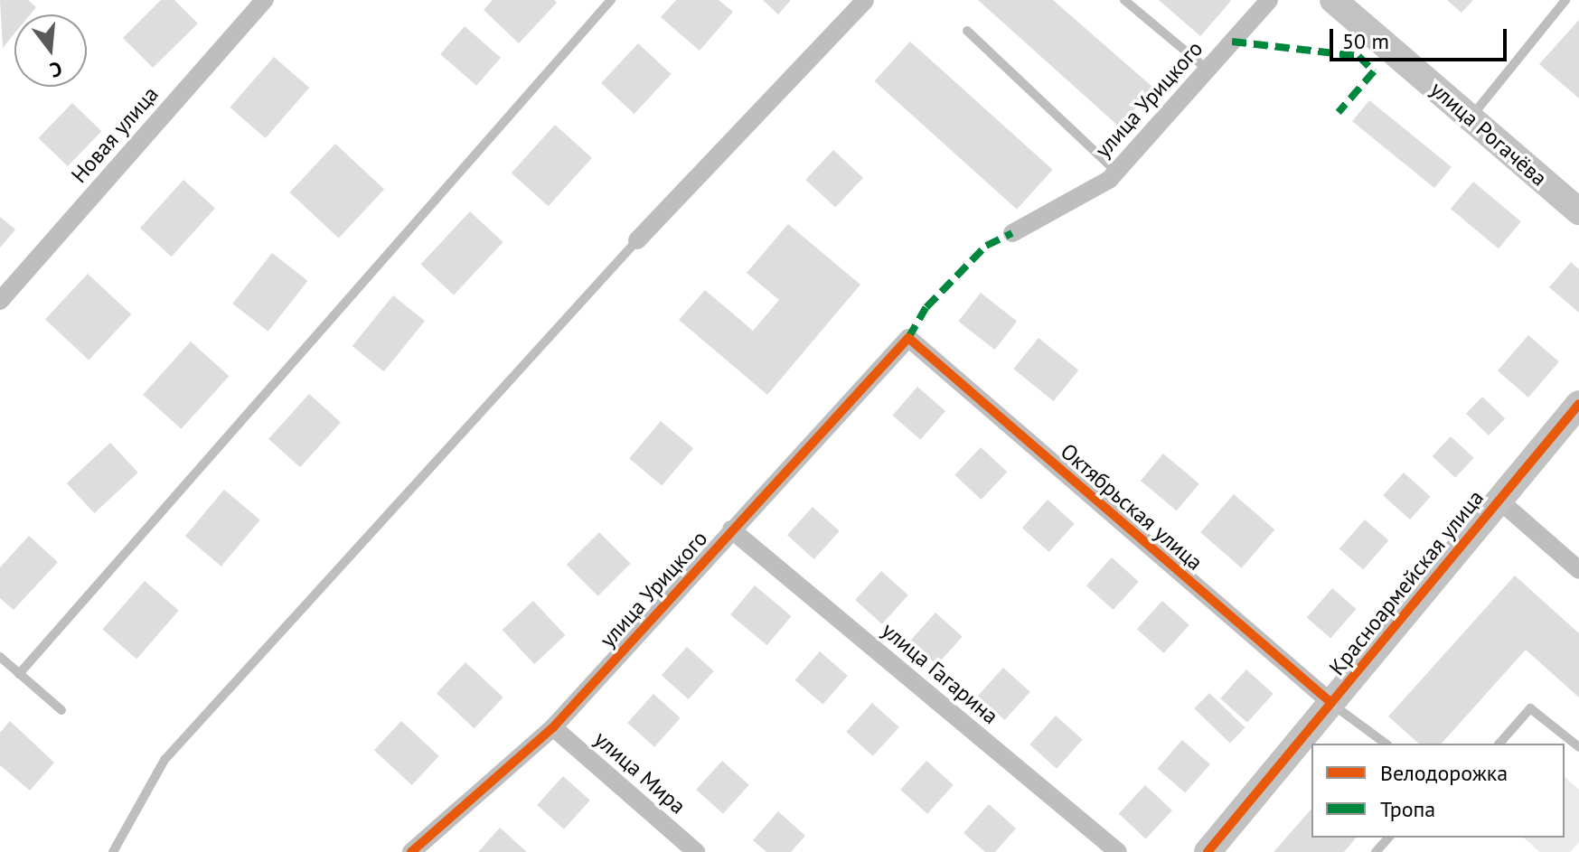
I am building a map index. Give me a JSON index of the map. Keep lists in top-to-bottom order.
{
  "streets": {
    "street": [
      "улица Урицкого",
      "улица Рогачёва",
      "Новая улица",
      "Октябрьская улица",
      "Красноармейская улица",
      "улица Гагарина",
      "улица Мира"
    ]
  },
  "crossings": [
    ["улица Урицкого", "Октябрьская улица"],
    ["улица Урицкого", "улица Гагарина"],
    ["улица Урицкого", "улица Мира"],
    ["Октябрьская улица", "Красноармейская улица"]
  ],
  "legend": ["Велодорожка", "Тропа"],
  "scale_bar": "50 m",
  "north": "bottom"
}
